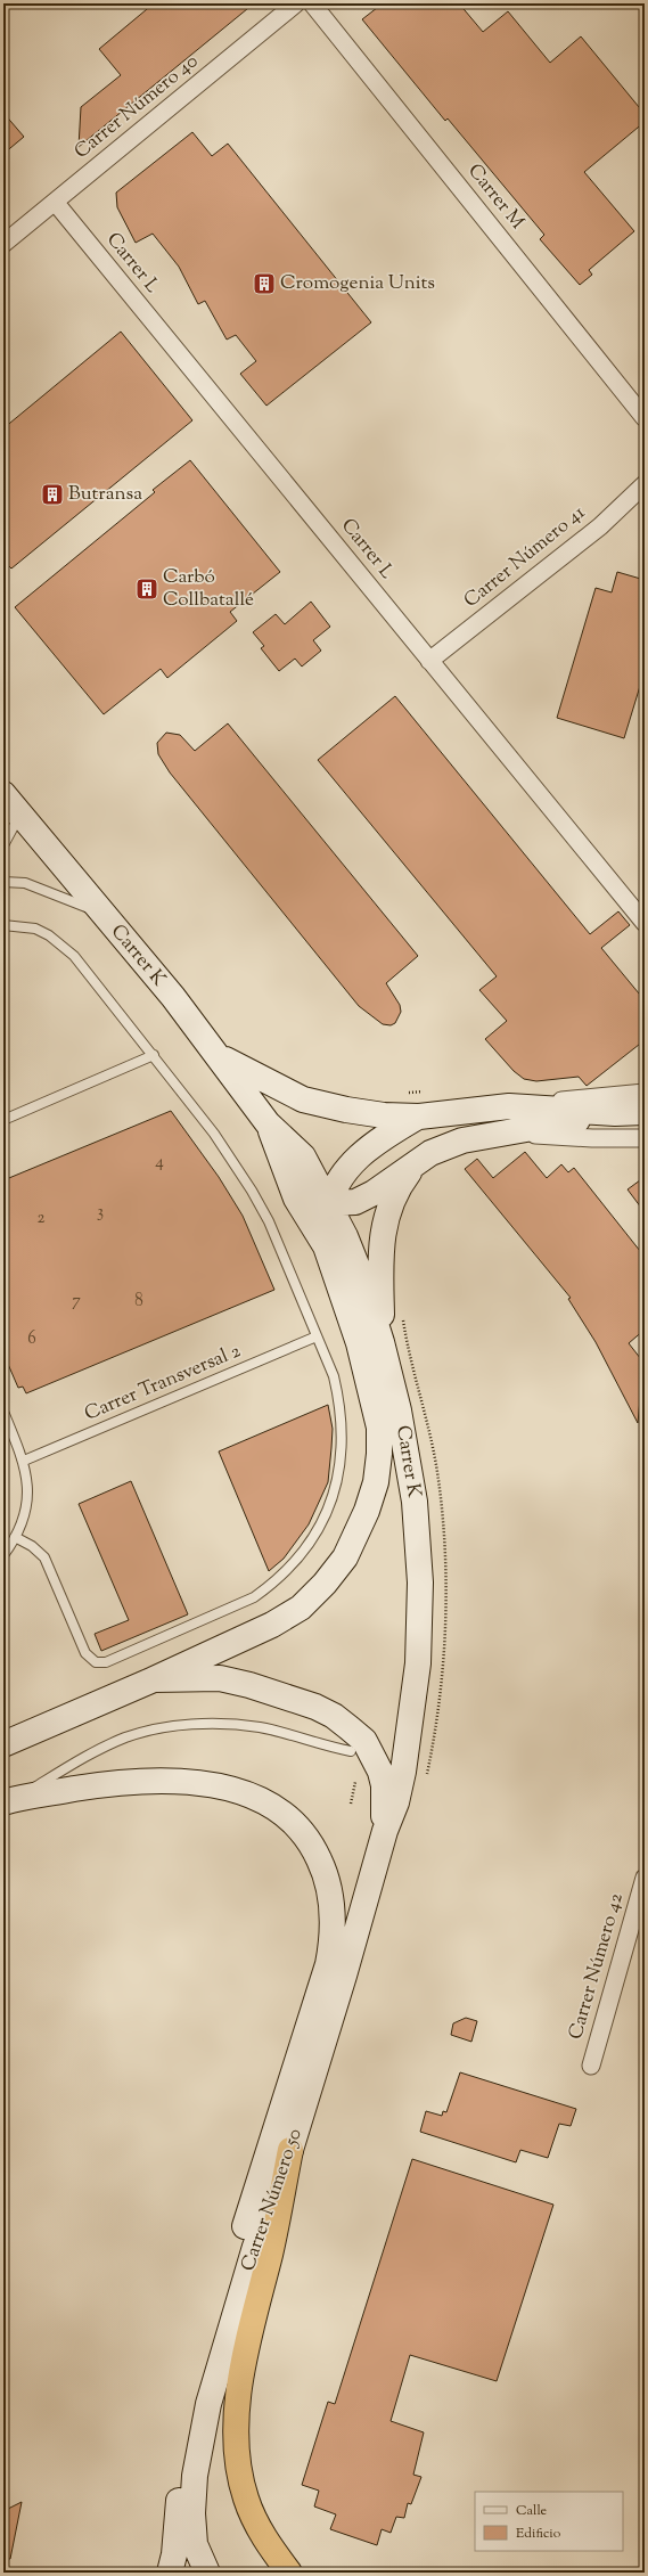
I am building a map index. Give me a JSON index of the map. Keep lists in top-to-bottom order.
{
  "streets": {
    "main road": ["Carrer K", "Carrer Número 50"],
    "street": [
      "Carrer Número 40",
      "Carrer M",
      "Carrer L",
      "Carrer Número 41",
      "Carrer Número 42"
    ],
    "lane": ["Carrer Transversal 2"]
  },
  "crossings": [
    ["Carrer Número 40", "Carrer L"],
    ["Carrer L", "Carrer Número 41"],
    ["Carrer K", "Carrer Número 50"]
  ],
  "places": {
    "building": ["Cromogenia Units", "Butransa", "Carbó Collbatallé"]
  },
  "house_numbers": [
    "4",
    "3",
    "2",
    "7",
    "8",
    "6"
  ],
  "legend": ["Calle", "Edificio"]
}
